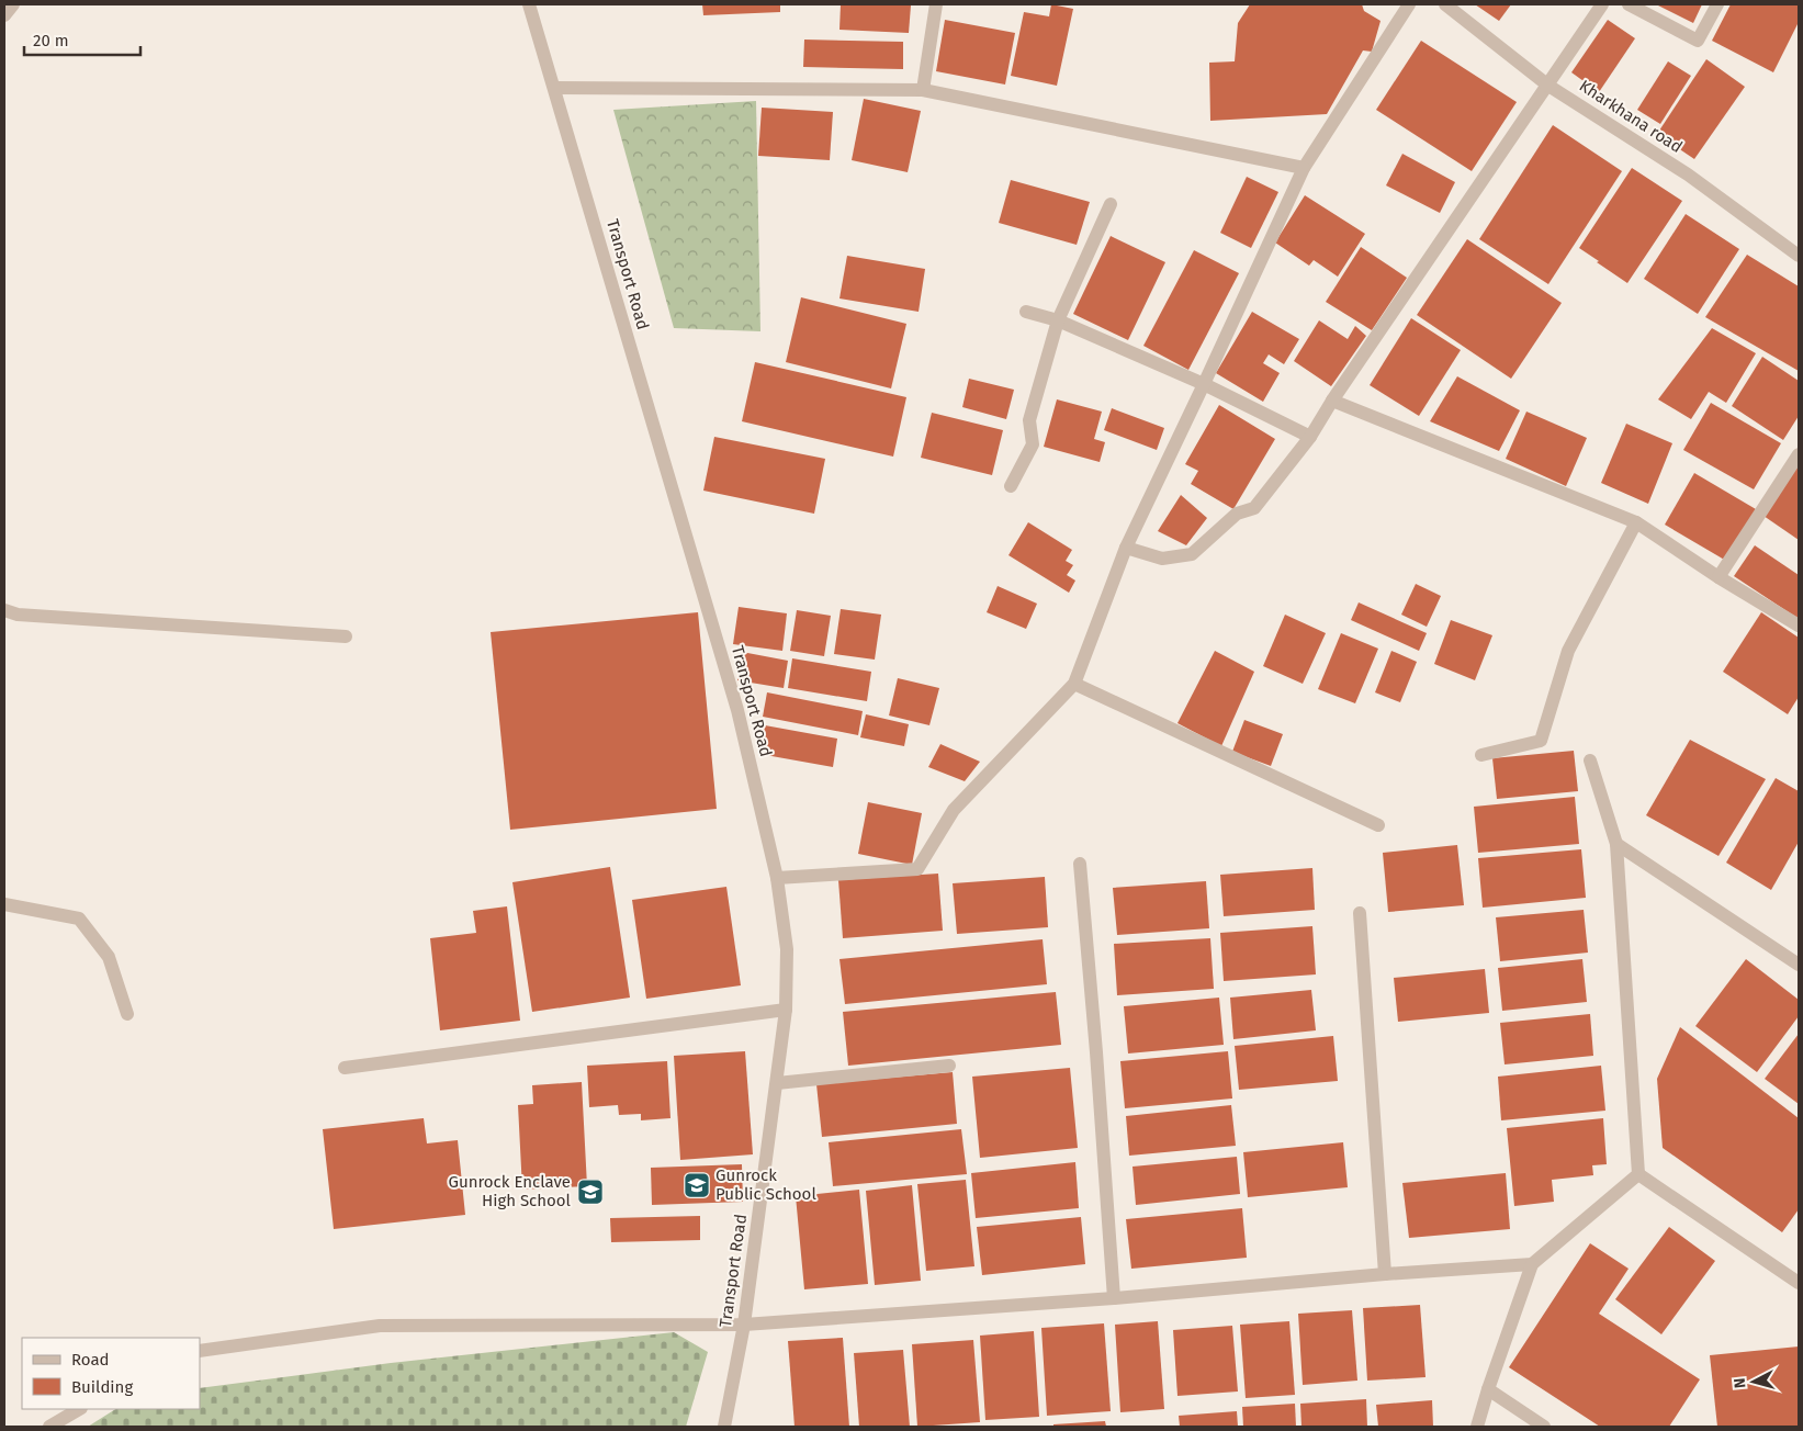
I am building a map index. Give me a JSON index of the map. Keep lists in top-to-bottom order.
{
  "streets": {
    "street": ["Kharkhana road", "Transport Road"]
  },
  "places": {
    "school or university": ["Gunrock Public School", "Gunrock Enclave High School"]
  },
  "legend": ["Road", "Building"],
  "scale_bar": "20 m",
  "north": "left"
}
